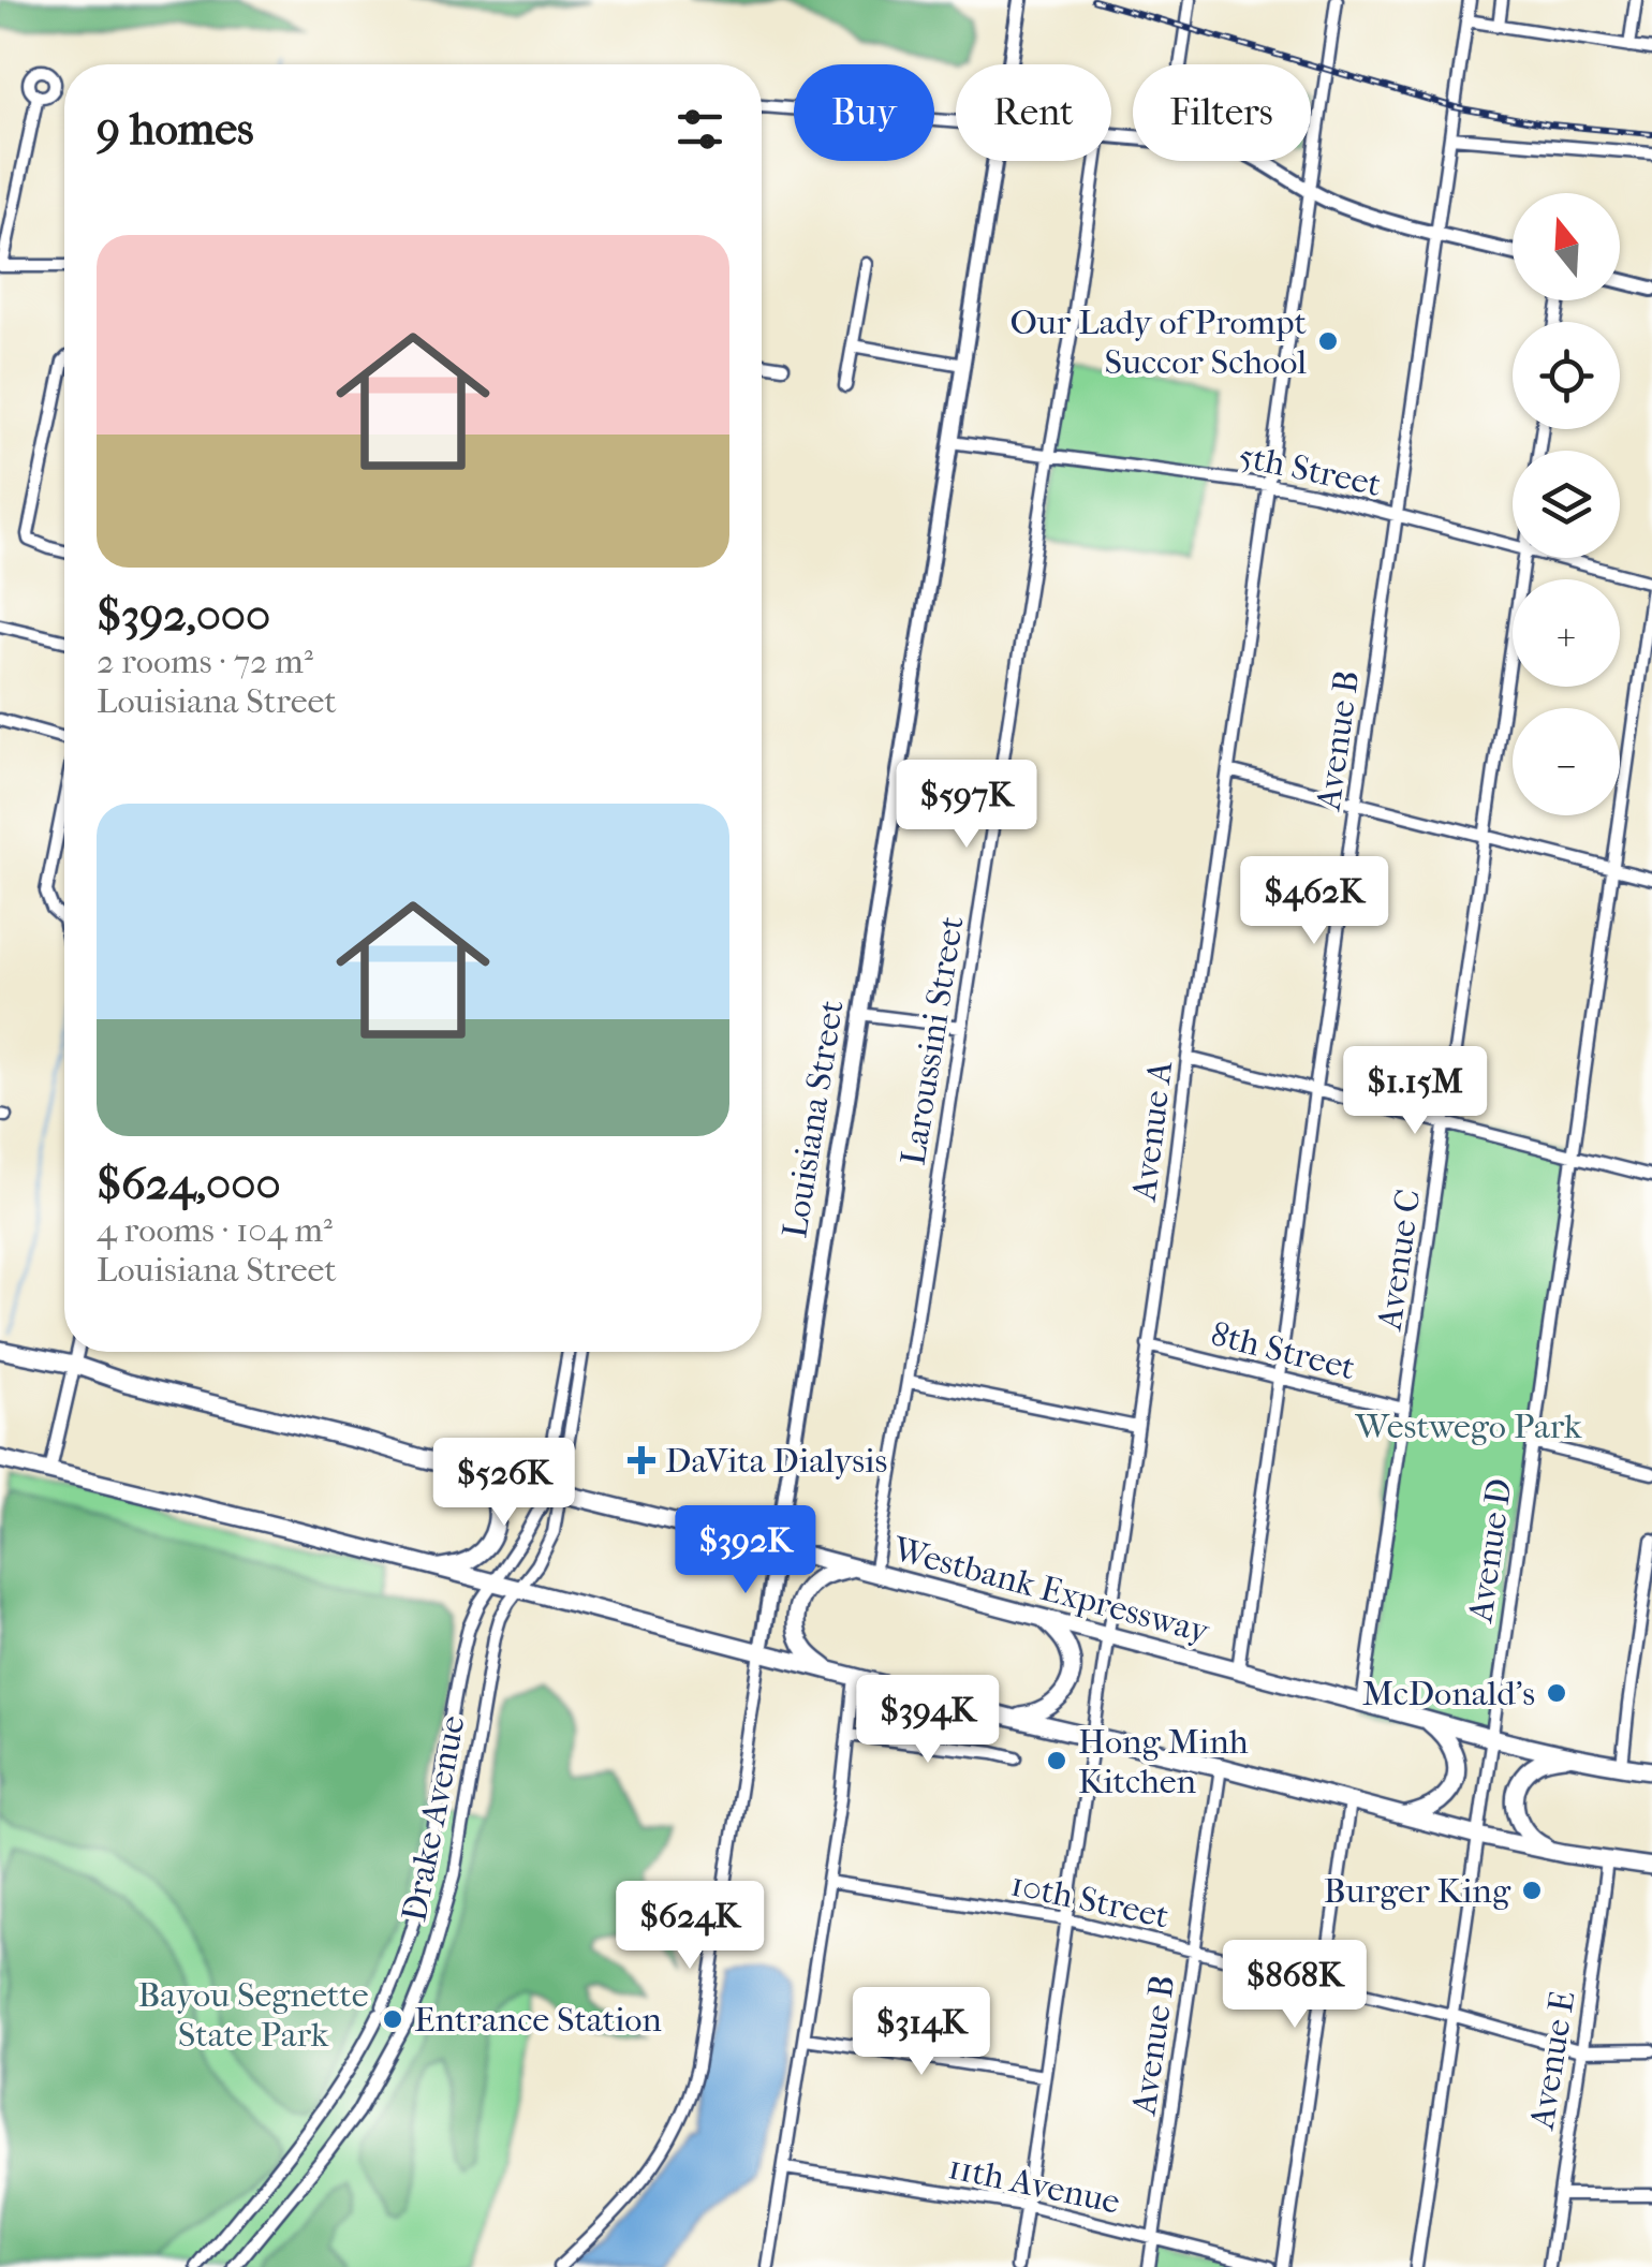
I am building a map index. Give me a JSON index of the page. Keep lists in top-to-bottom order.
{
  "streets": {
    "highway": ["Westbank Expressway"],
    "main road": ["Louisiana Street"],
    "street": [
      "5th Street",
      "Avenue B",
      "Laroussini Street",
      "Avenue A",
      "Avenue C",
      "8th Street",
      "Avenue D",
      "Drake Avenue",
      "10th Street",
      "Avenue E",
      "11th Avenue"
    ]
  },
  "crossings": [
    ["5th Street", "Avenue B"],
    ["5th Street", "Laroussini Street"],
    ["5th Street", "Louisiana Street"],
    ["5th Street", "Avenue A"],
    ["5th Street", "Avenue D"],
    ["Avenue B", "8th Street"],
    ["Avenue B", "Westbank Expressway"],
    ["Avenue B", "10th Street"],
    ["Avenue B", "11th Avenue"],
    ["Laroussini Street", "Westbank Expressway"],
    ["Louisiana Street", "Westbank Expressway"],
    ["Avenue A", "8th Street"],
    ["Avenue A", "Westbank Expressway"],
    ["Avenue A", "10th Street"],
    ["Avenue A", "11th Avenue"],
    ["Avenue C", "8th Street"],
    ["Avenue C", "Westbank Expressway"],
    ["Avenue D", "Westbank Expressway"],
    ["Avenue D", "10th Street"],
    ["Westbank Expressway", "Drake Avenue"],
    ["10th Street", "Avenue E"]
  ],
  "parks": ["Westwego Park", "Bayou Segnette State Park"],
  "places": {
    "other": [
      "Our Lady of Prompt Succor School",
      "McDonald's",
      "Hong Minh Kitchen",
      "Burger King",
      "Entrance Station"
    ],
    "health": ["DaVita Dialysis"]
  },
  "north": "top",
  "page": {
    "chip": ["Buy", "Rent", "Filters"],
    "heading": "9 homes",
    "map_buttons": ["+", "−"],
    "list": [
      {
        "name": "$392,000",
        "note": "2 rooms · 72 m² · Louisiana Street"
      },
      {
        "name": "$624,000",
        "note": "4 rooms · 104 m² · Louisiana Street"
      }
    ],
    "price": [
      "$597K",
      "$462K",
      "$1.15M",
      "$526K",
      "$392K",
      "$394K",
      "$624K",
      "$868K",
      "$314K"
    ]
  }
}
